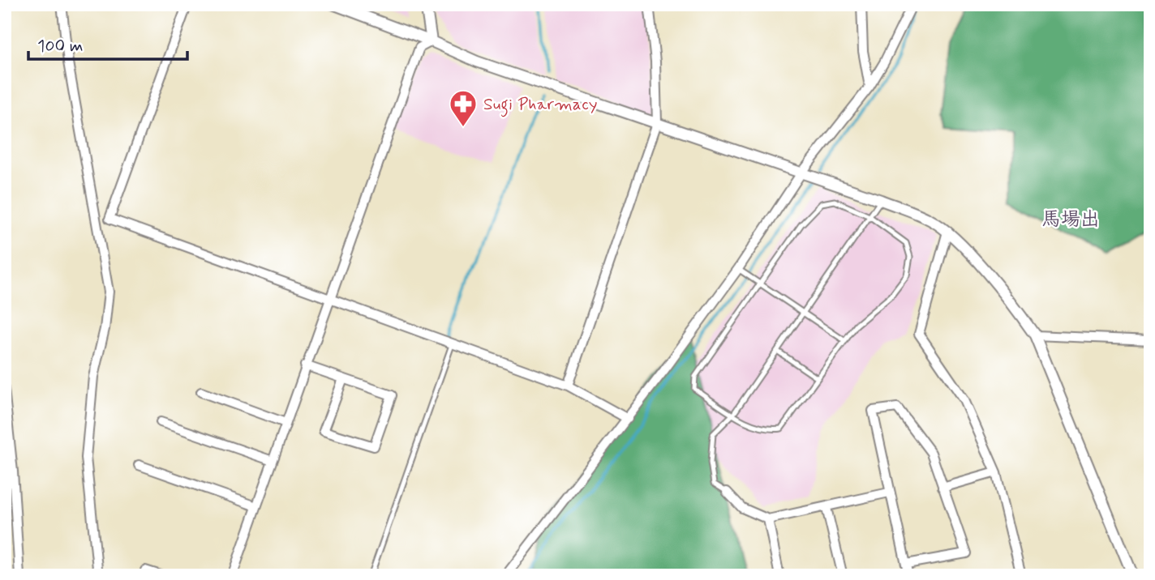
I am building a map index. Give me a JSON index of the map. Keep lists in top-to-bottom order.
{
  "districts": ["馬場出"],
  "places": {
    "pharmacy": ["Sugi Pharmacy"]
  },
  "scale_bar": "100 m"
}
